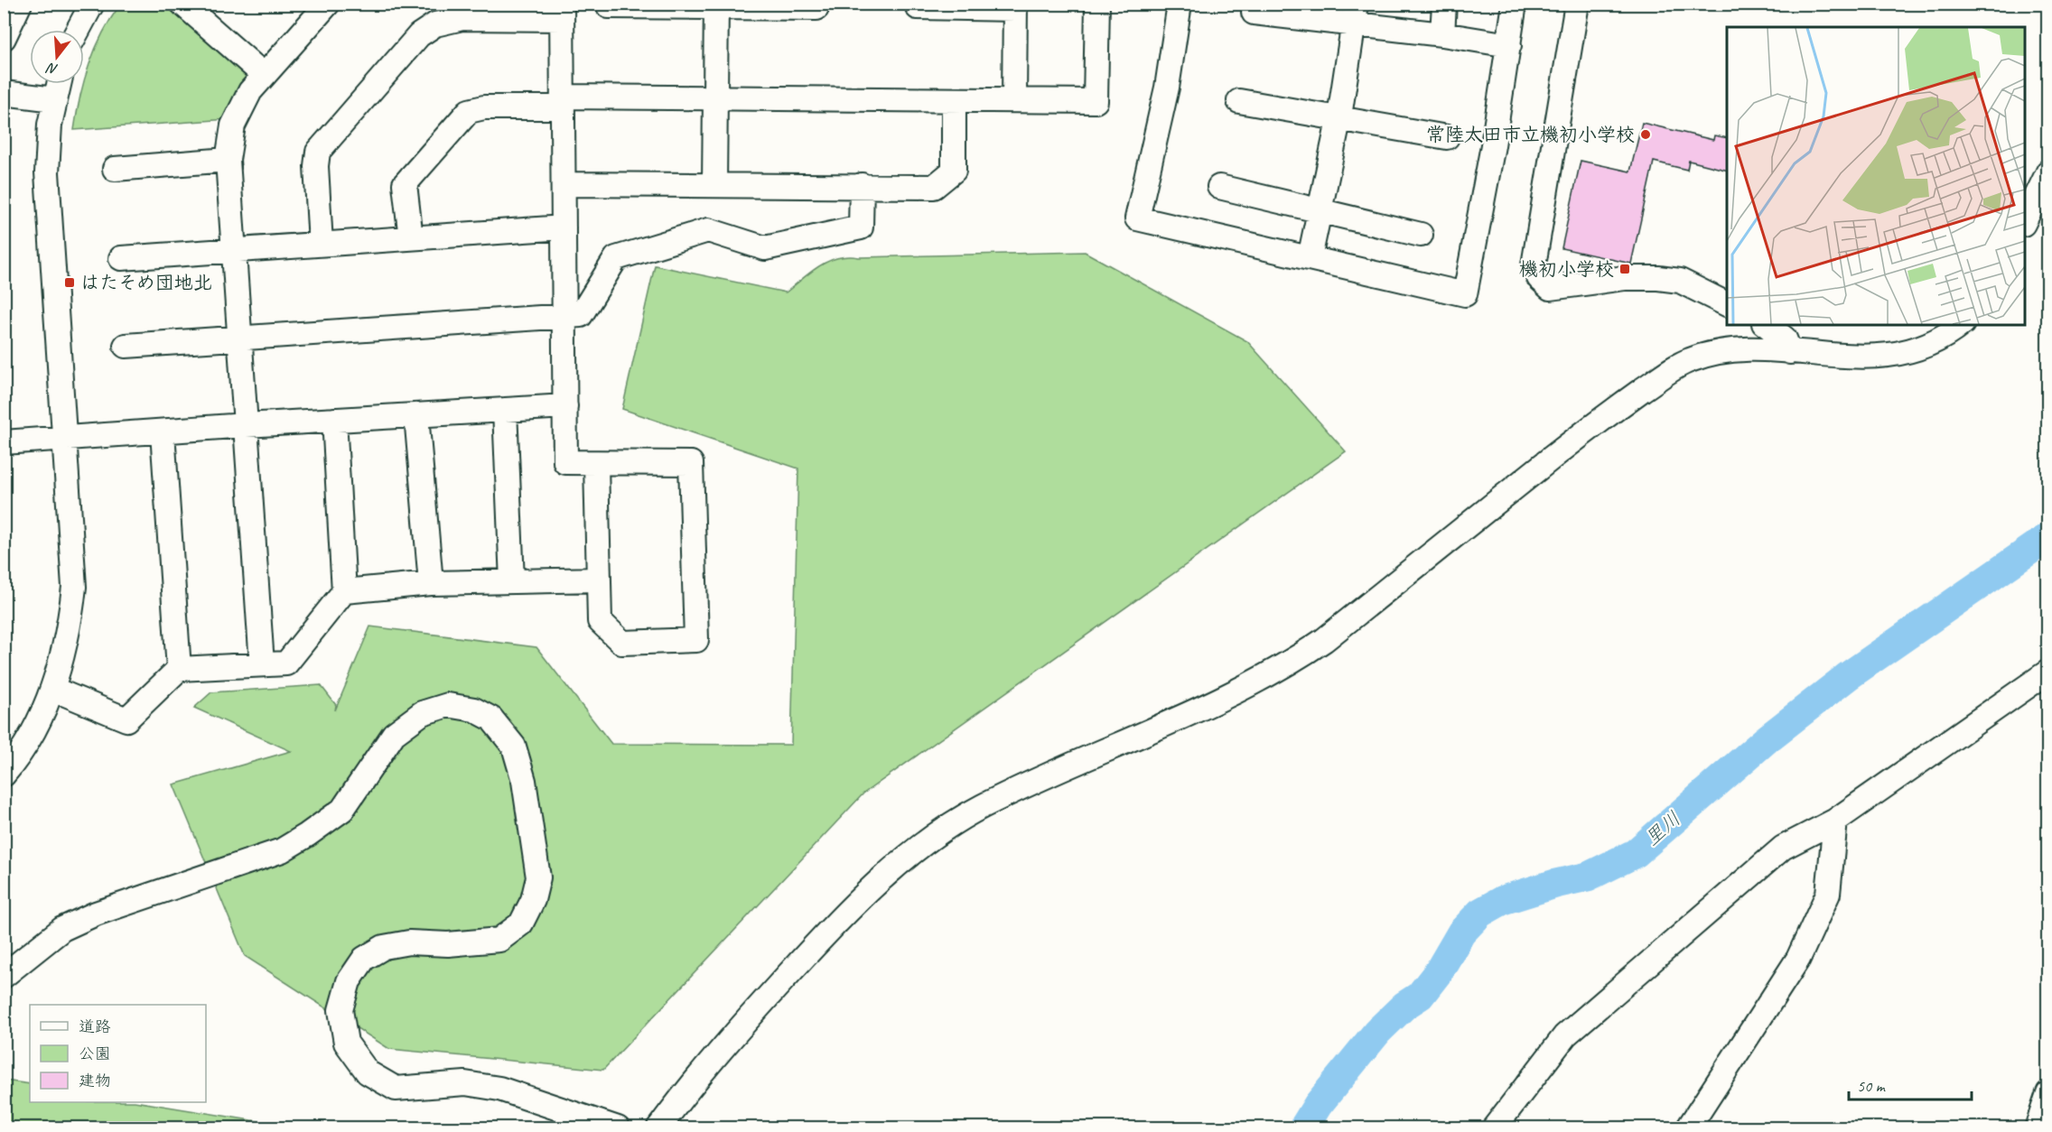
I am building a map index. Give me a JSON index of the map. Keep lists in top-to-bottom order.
{
  "water": ["里川"],
  "places": {
    "other": ["常陸太田市立機初小学校"],
    "transit": ["機初小学校", "はたそめ団地北"]
  },
  "legend": ["道路", "公園", "建物"],
  "scale_bar": "50 m",
  "north": "bottom"
}
